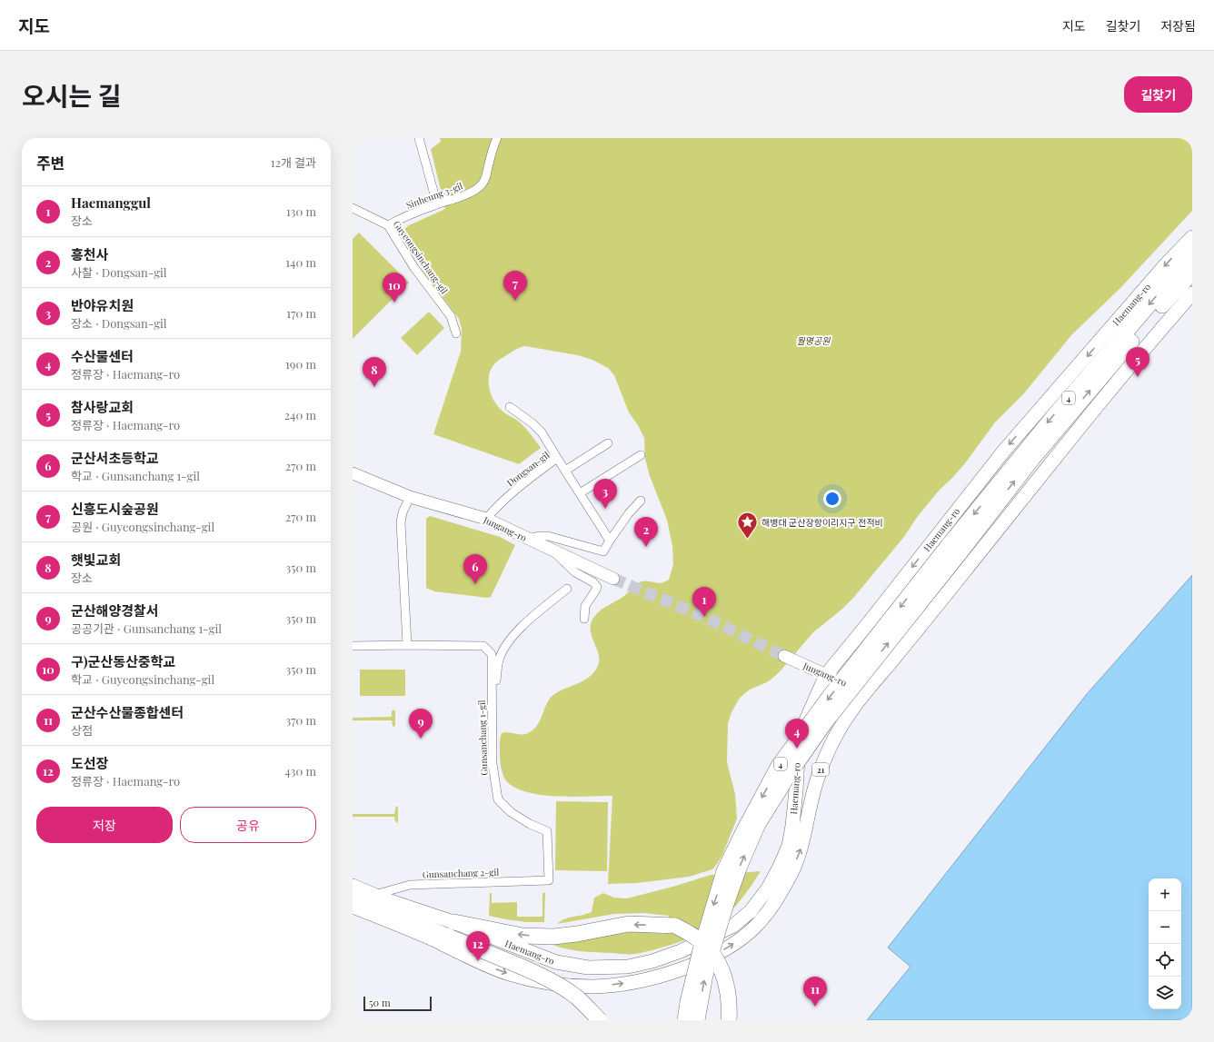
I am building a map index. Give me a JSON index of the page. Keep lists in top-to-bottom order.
{
  "streets": {
    "highway": ["4"],
    "main road": ["Haemang-ro", "21"],
    "street": [
      "Sinheung 3-gil",
      "Guyeongsinchang-gil",
      "Dongsan-gil",
      "Jungang-ro",
      "Gunsanchang 1-gil",
      "Gunsanchang 2-gil"
    ]
  },
  "crossings": [
    ["Sinheung 3-gil", "Guyeongsinchang-gil"],
    ["Haemang-ro", "Jungang-ro"],
    ["Haemang-ro", "Gunsanchang 2-gil"],
    ["Dongsan-gil", "Jungang-ro"],
    ["Gunsanchang 1-gil", "Gunsanchang 2-gil"]
  ],
  "parks": ["월명공원"],
  "places": {
    "place": ["해병대 군산장항이리지구 전적비"]
  },
  "scale_bar": "50 m",
  "page": {
    "header": "지도",
    "nav": ["지도", "길찾기", "저장됨"],
    "title": "오시는 길",
    "buttons": [
      "길찾기",
      ["저장", "공유"]
    ],
    "heading": ["주변", "12개 결과"],
    "list": [
      {
        "mark": "1",
        "name": "Haemanggul",
        "note": "장소",
        "value": "130 m"
      },
      {
        "mark": "2",
        "name": "흥천사",
        "note": "사찰 · Dongsan-gil",
        "value": "140 m"
      },
      {
        "mark": "3",
        "name": "반야유치원",
        "note": "장소 · Dongsan-gil",
        "value": "170 m"
      },
      {
        "mark": "4",
        "name": "수산물센터",
        "note": "정류장 · Haemang-ro",
        "value": "190 m"
      },
      {
        "mark": "5",
        "name": "참사랑교회",
        "note": "정류장 · Haemang-ro",
        "value": "240 m"
      },
      {
        "mark": "6",
        "name": "군산서초등학교",
        "note": "학교 · Gunsanchang 1-gil",
        "value": "270 m"
      },
      {
        "mark": "7",
        "name": "신흥도시숲공원",
        "note": "공원 · Guyeongsinchang-gil",
        "value": "270 m"
      },
      {
        "mark": "8",
        "name": "햇빛교회",
        "note": "장소",
        "value": "350 m"
      },
      {
        "mark": "9",
        "name": "군산해양경찰서",
        "note": "공공기관 · Gunsanchang 1-gil",
        "value": "350 m"
      },
      {
        "mark": "10",
        "name": "구)군산동산중학교",
        "note": "학교 · Guyeongsinchang-gil",
        "value": "350 m"
      },
      {
        "mark": "11",
        "name": "군산수산물종합센터",
        "note": "상점",
        "value": "370 m"
      },
      {
        "mark": "12",
        "name": "도선장",
        "note": "정류장 · Haemang-ro",
        "value": "430 m"
      }
    ],
    "pins": [
      "7",
      "10",
      "5",
      "8",
      "3",
      "2",
      "6",
      "1",
      "9",
      "4",
      "12",
      "11"
    ],
    "map_buttons": ["+", "−"],
    "scale": "50 m"
  }
}
